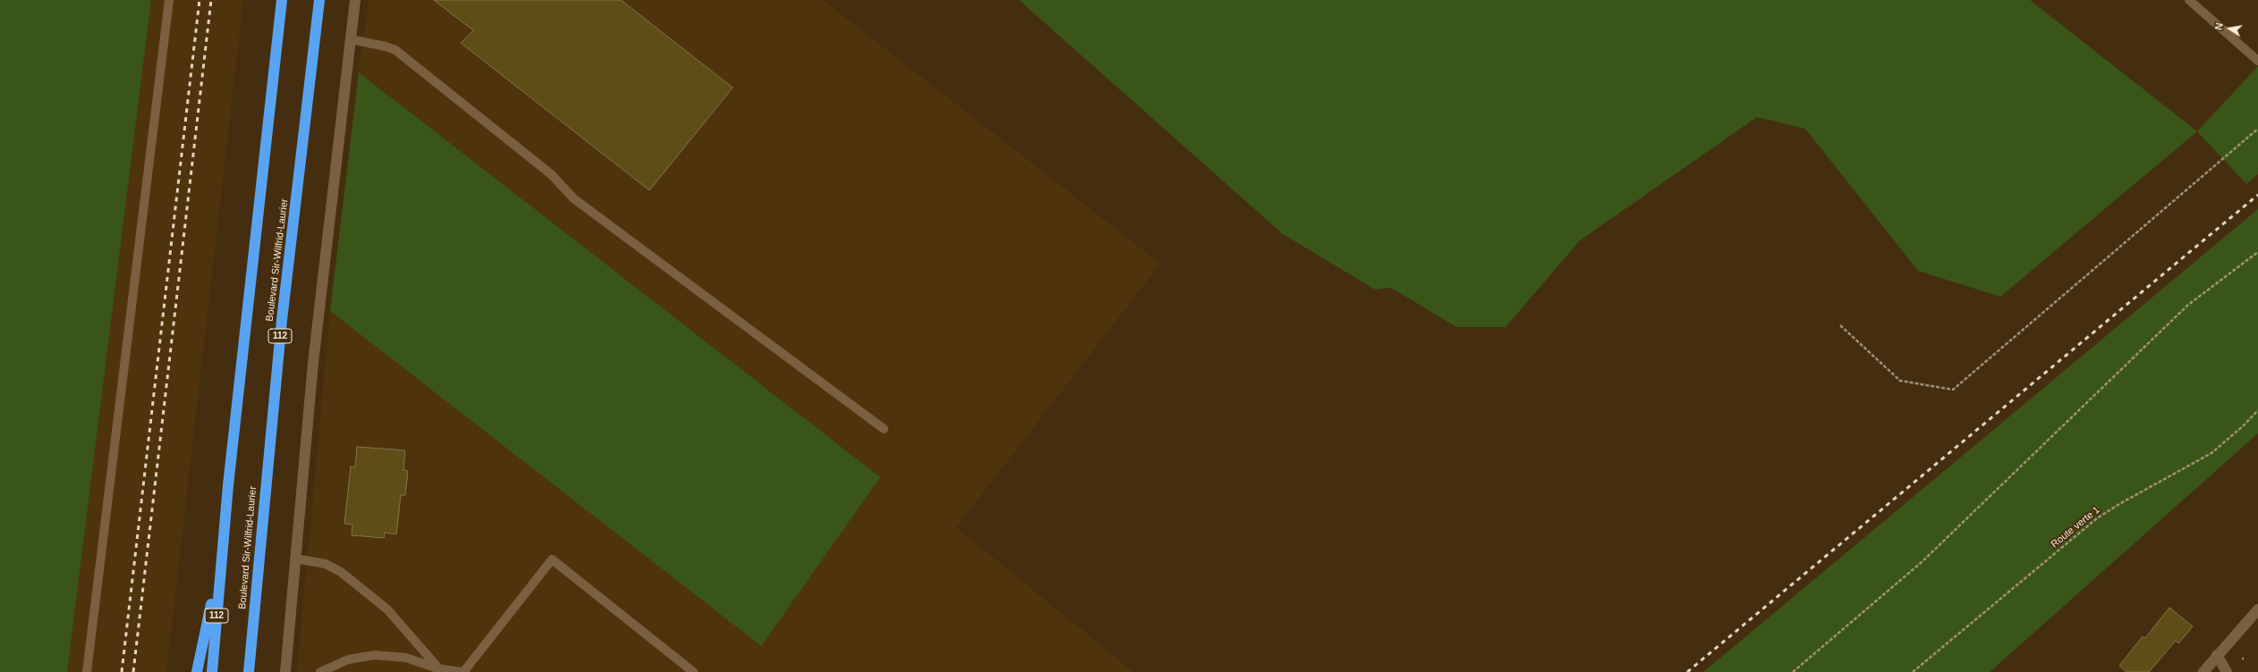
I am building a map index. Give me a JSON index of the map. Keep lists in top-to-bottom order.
{
  "streets": {
    "highway": ["Boulevard Sir-Wilfrid-Laurier", "112"],
    "path": ["Route verte 1"]
  },
  "north": "left"
}
